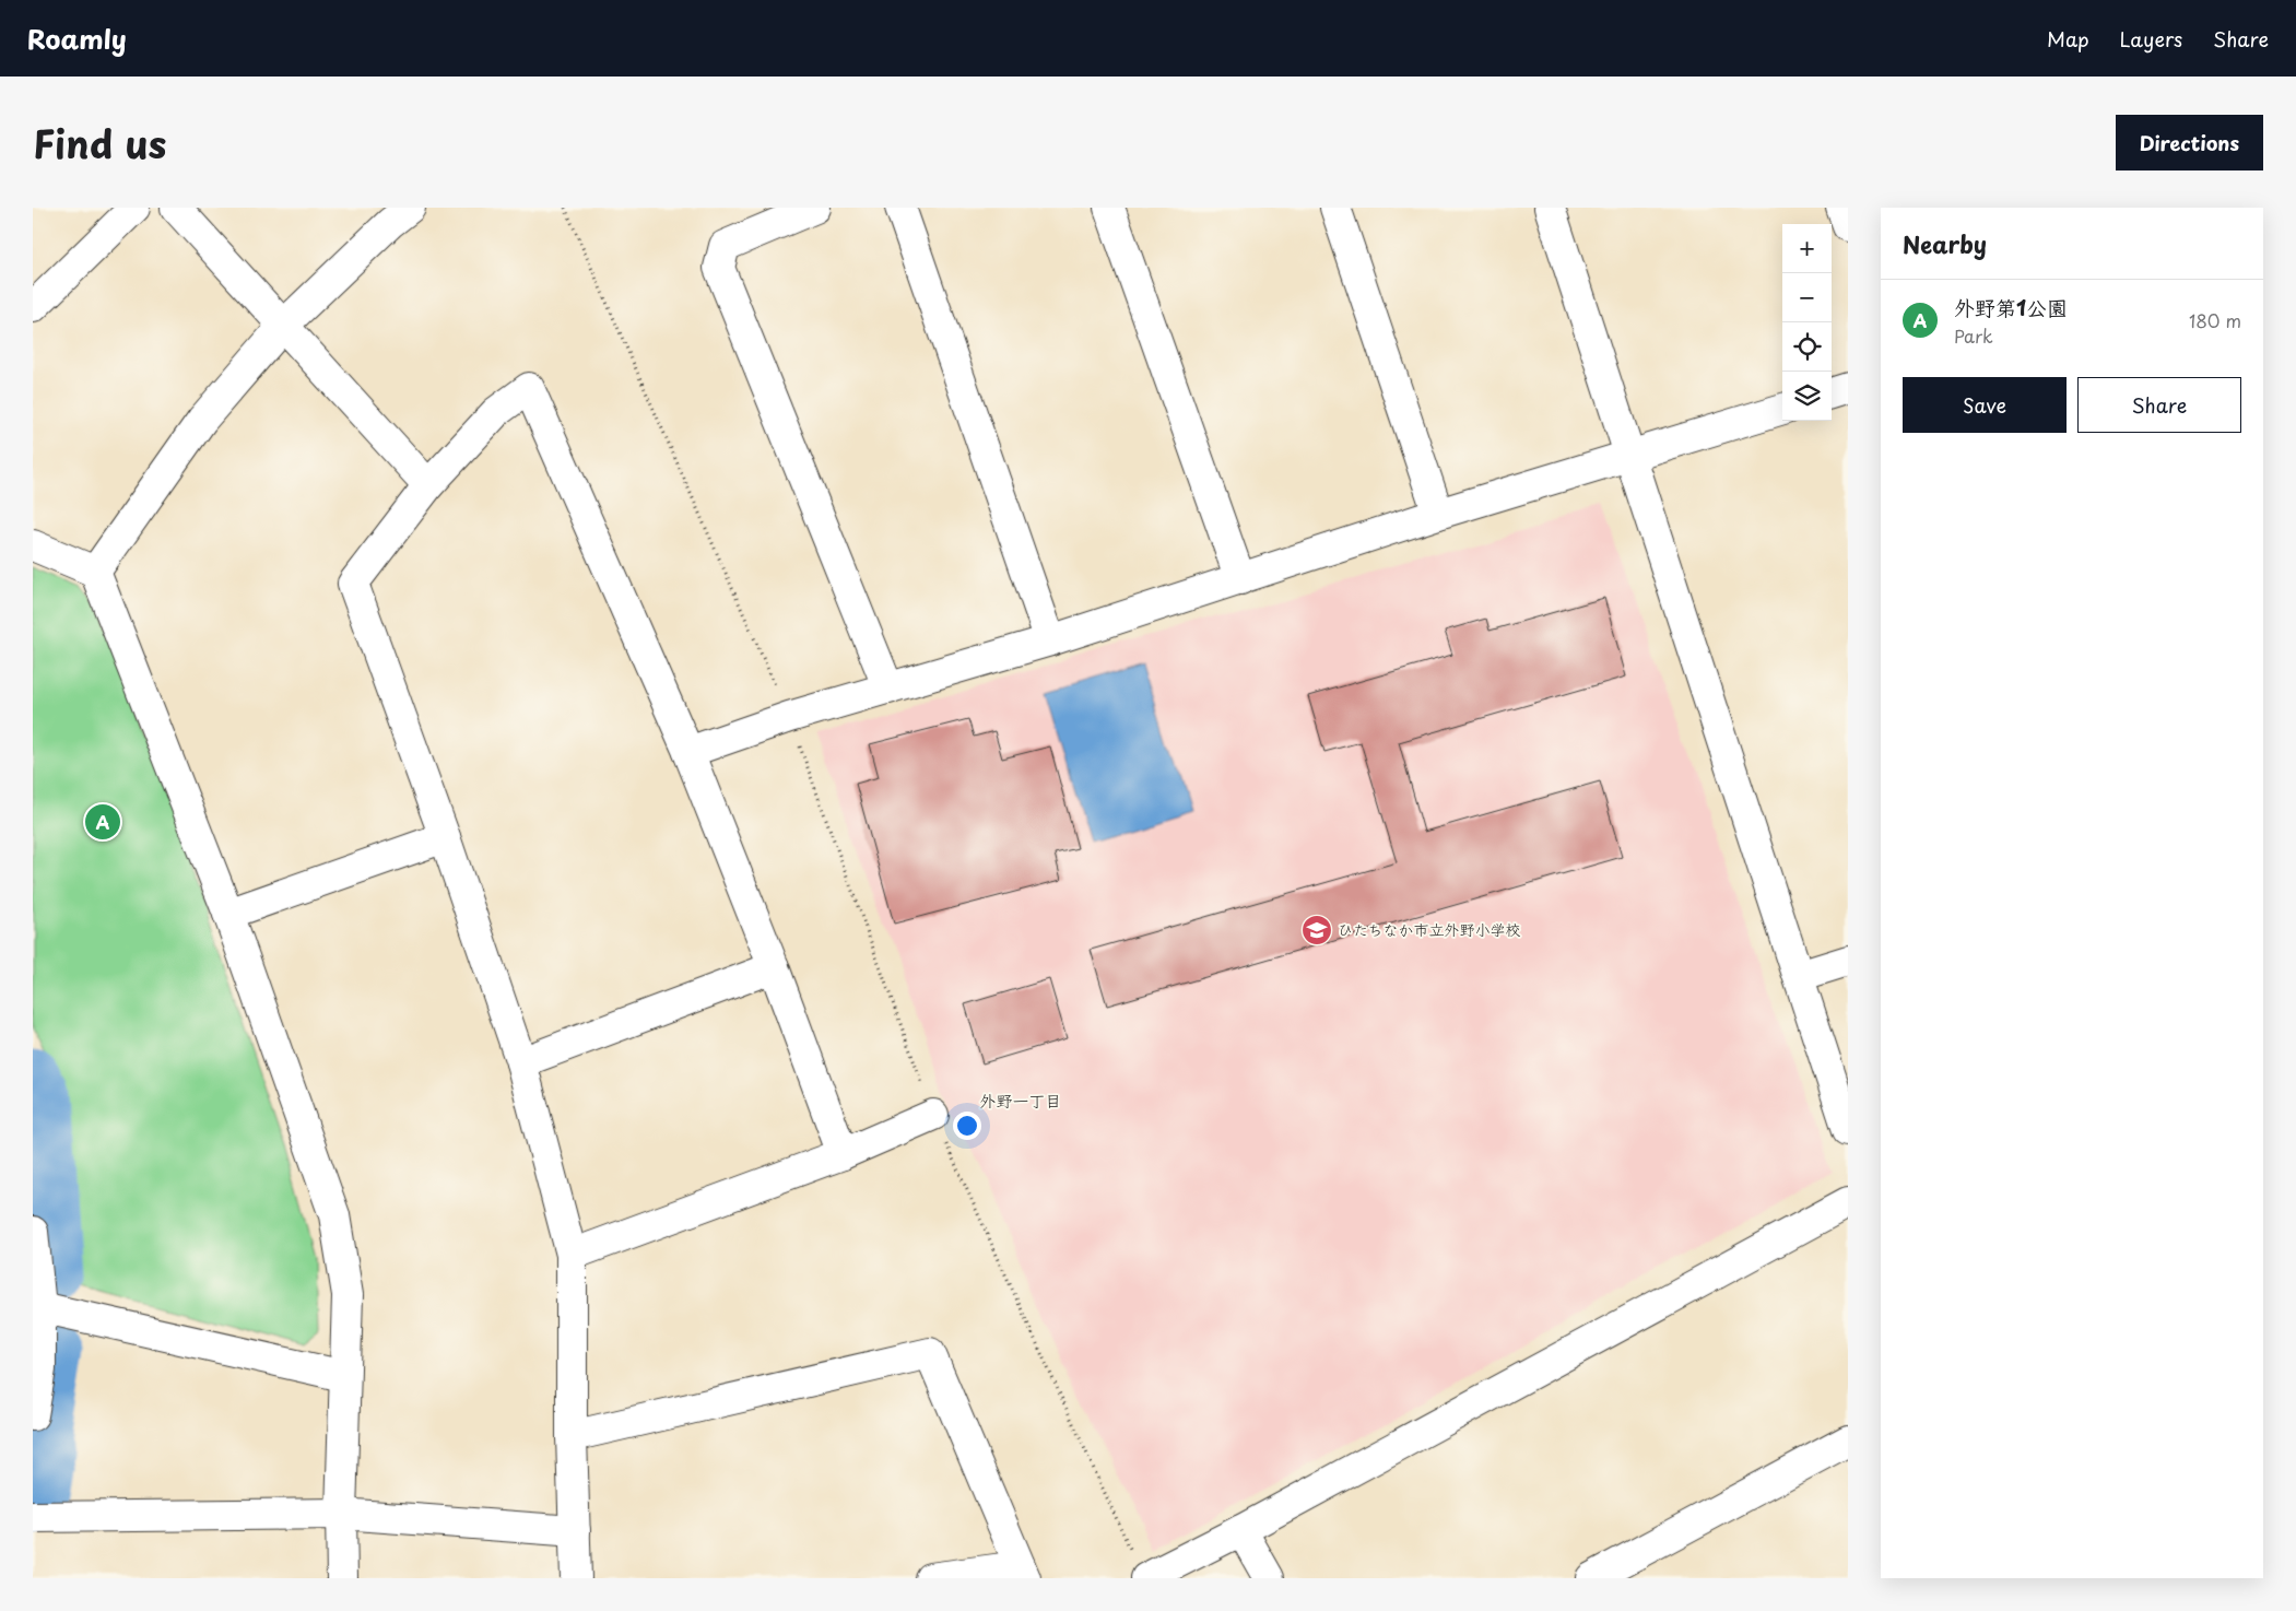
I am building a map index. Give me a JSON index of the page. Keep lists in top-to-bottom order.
{
  "districts": ["外野一丁目"],
  "places": {
    "school or university": ["ひたちなか市立外野小学校"]
  },
  "page": {
    "header": "Roamly",
    "nav": ["Map", "Layers", "Share"],
    "title": "Find us",
    "buttons": [
      "Directions",
      ["Save", "Share"]
    ],
    "heading": "Nearby",
    "map_buttons": ["+", "−"],
    "list": [
      {
        "mark": "A",
        "name": "外野第1公園",
        "note": "Park",
        "value": "180 m"
      }
    ],
    "pins": "A"
  }
}
